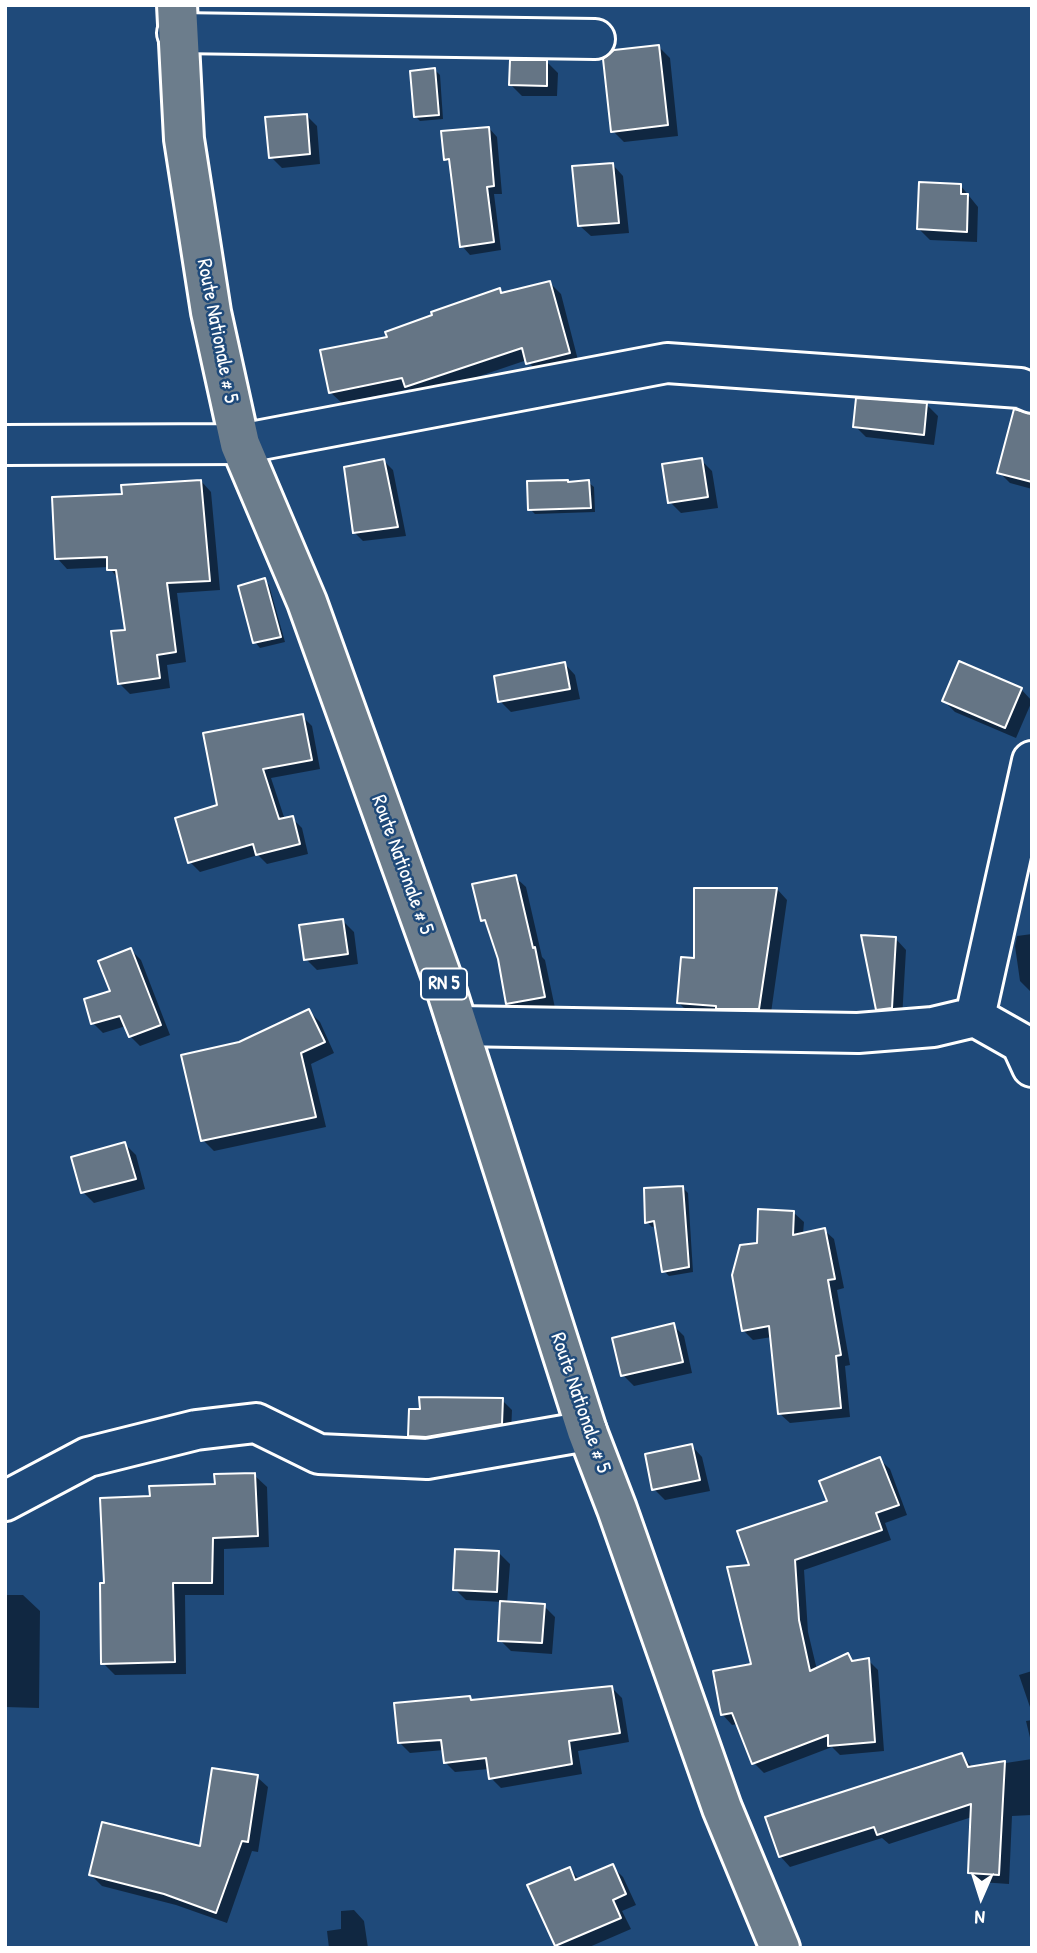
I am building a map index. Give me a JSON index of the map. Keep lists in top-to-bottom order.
{
  "streets": {
    "main road": ["Route Nationale # 5", "RN 5"]
  },
  "north": "bottom"
}
